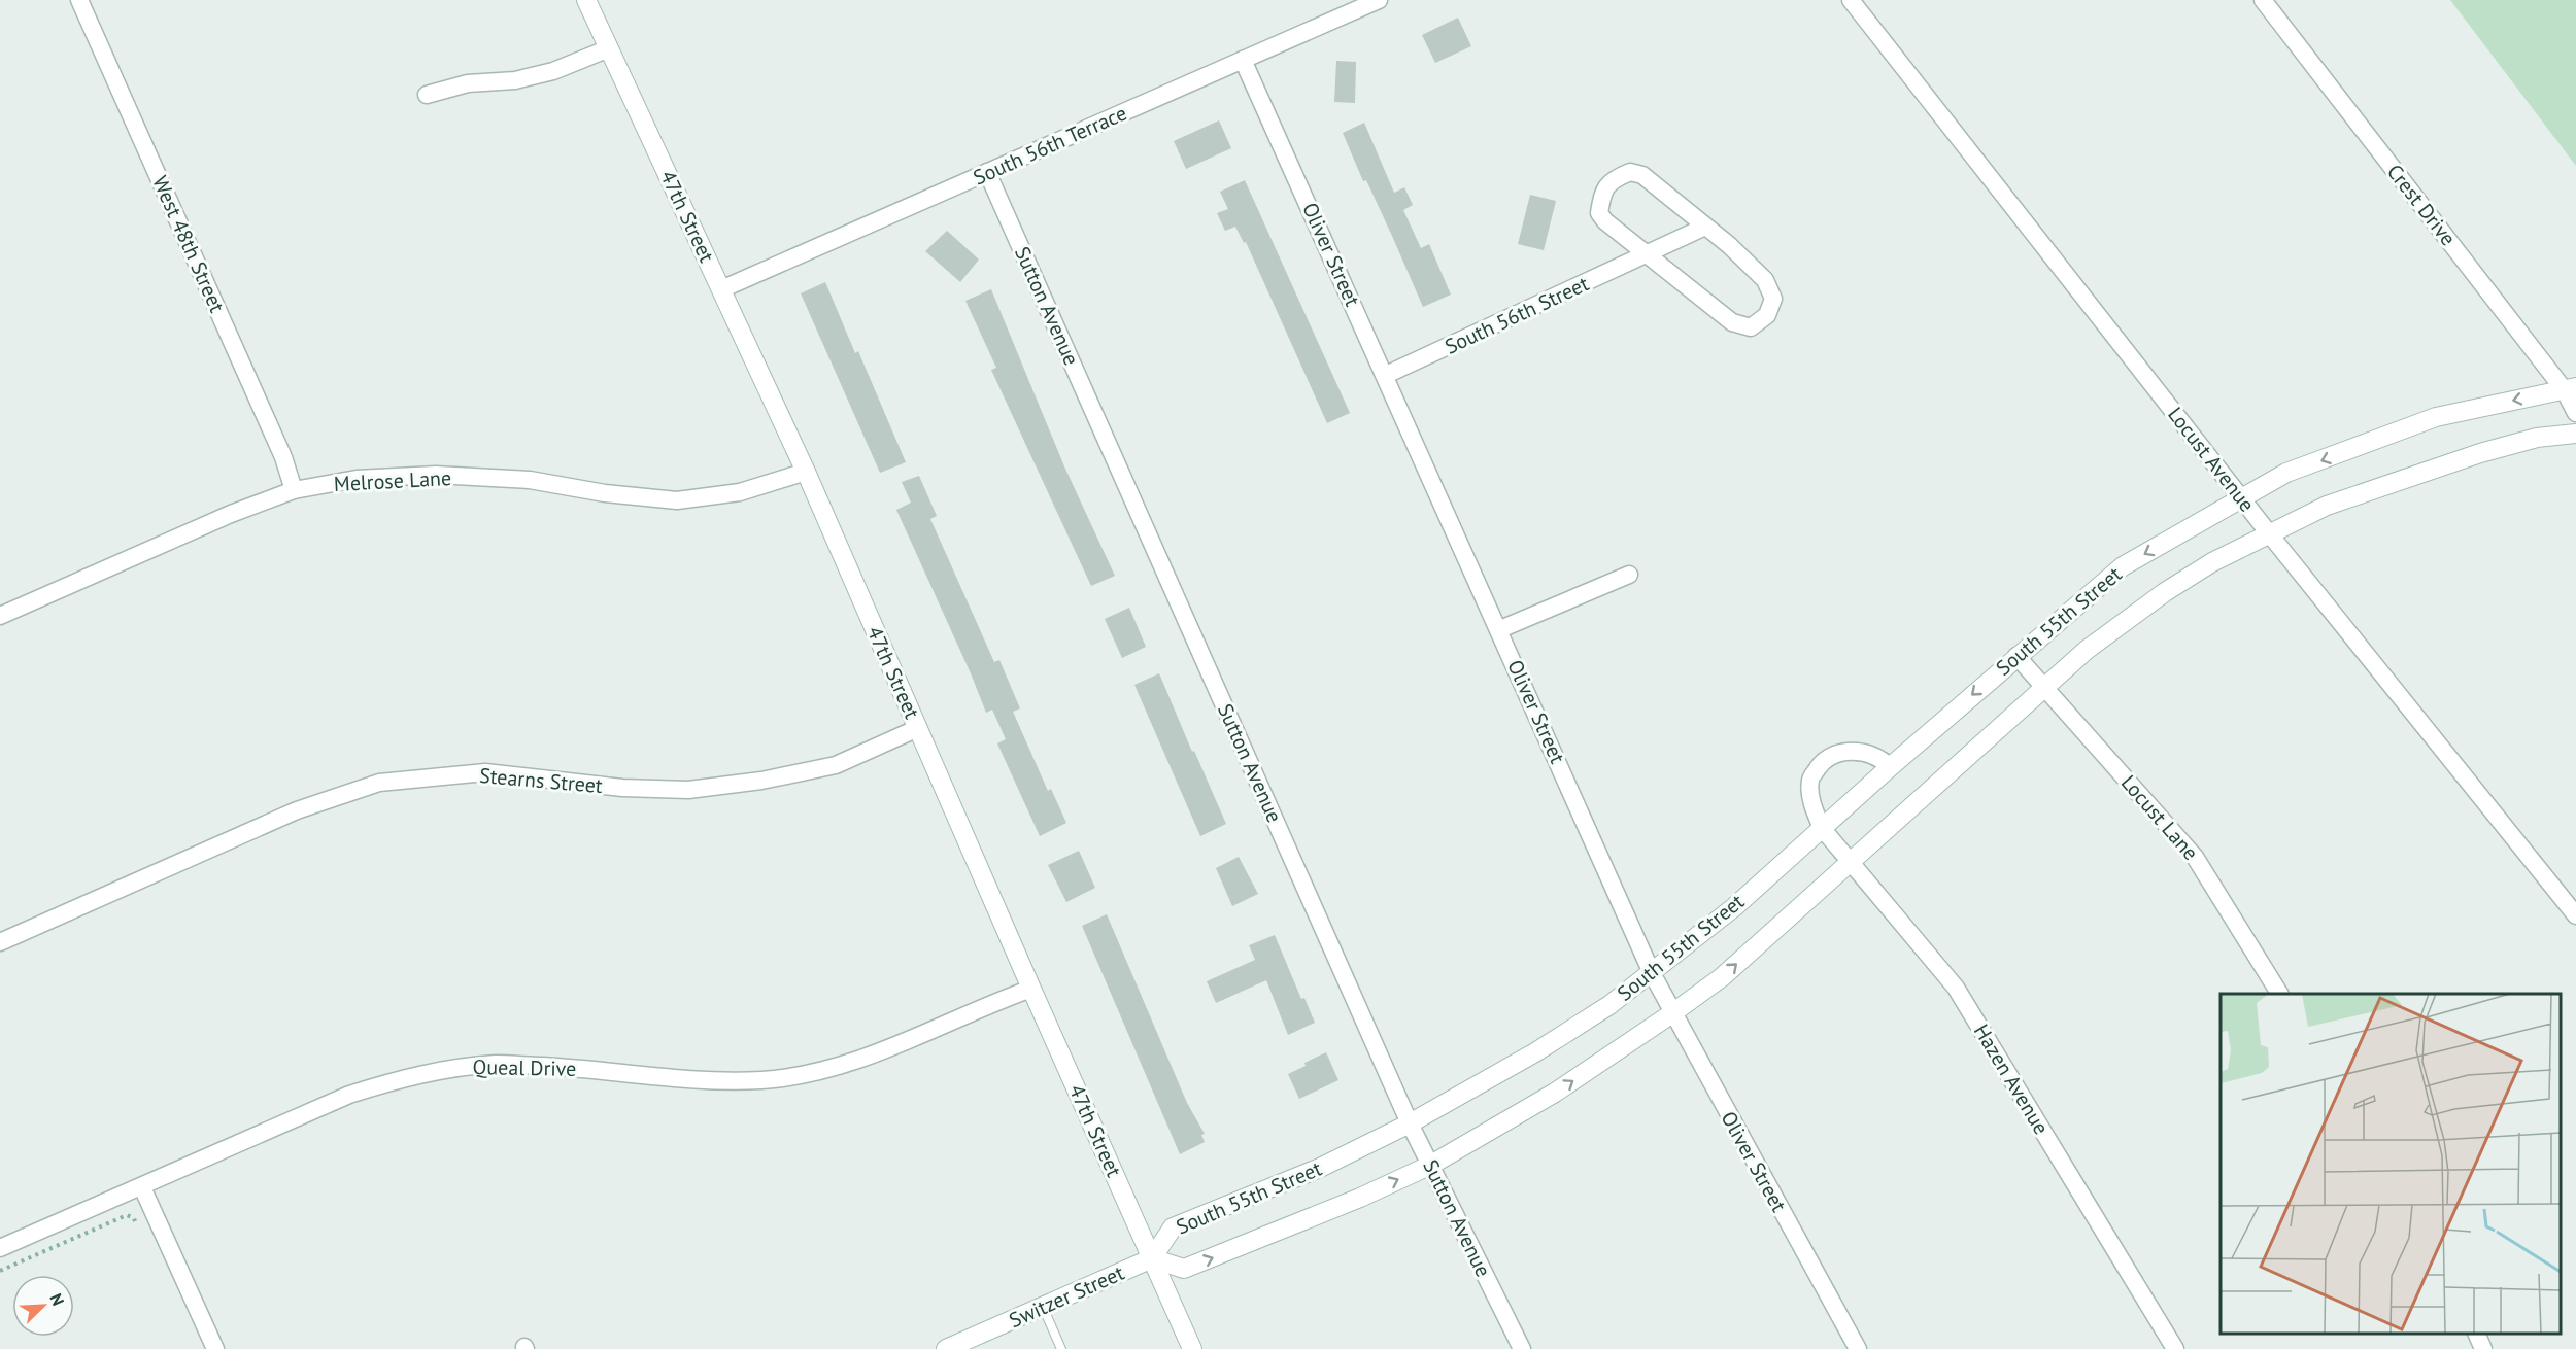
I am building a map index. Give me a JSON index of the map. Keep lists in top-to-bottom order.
{
  "streets": {
    "street": [
      "South 56th Terrace",
      "Crest Drive",
      "47th Street",
      "West 48th Street",
      "Oliver Street",
      "Sutton Avenue",
      "South 56th Street",
      "Locust Avenue",
      "Melrose Lane",
      "South 55th Street",
      "Stearns Street",
      "Locust Lane",
      "Queal Drive",
      "Hazen Avenue",
      "Switzer Street"
    ]
  },
  "crossings": [
    ["South 56th Terrace", "47th Street"],
    ["South 56th Terrace", "Oliver Street"],
    ["South 56th Terrace", "Sutton Avenue"],
    ["Crest Drive", "South 55th Street"],
    ["47th Street", "Melrose Lane"],
    ["47th Street", "South 55th Street"],
    ["47th Street", "Stearns Street"],
    ["47th Street", "Queal Drive"],
    ["47th Street", "Switzer Street"],
    ["West 48th Street", "Melrose Lane"],
    ["Oliver Street", "South 56th Street"],
    ["Oliver Street", "South 55th Street"],
    ["Sutton Avenue", "South 55th Street"],
    ["Locust Avenue", "South 55th Street"],
    ["South 55th Street", "Locust Lane"],
    ["South 55th Street", "Hazen Avenue"],
    ["South 55th Street", "Switzer Street"]
  ],
  "north": "top right"
}
